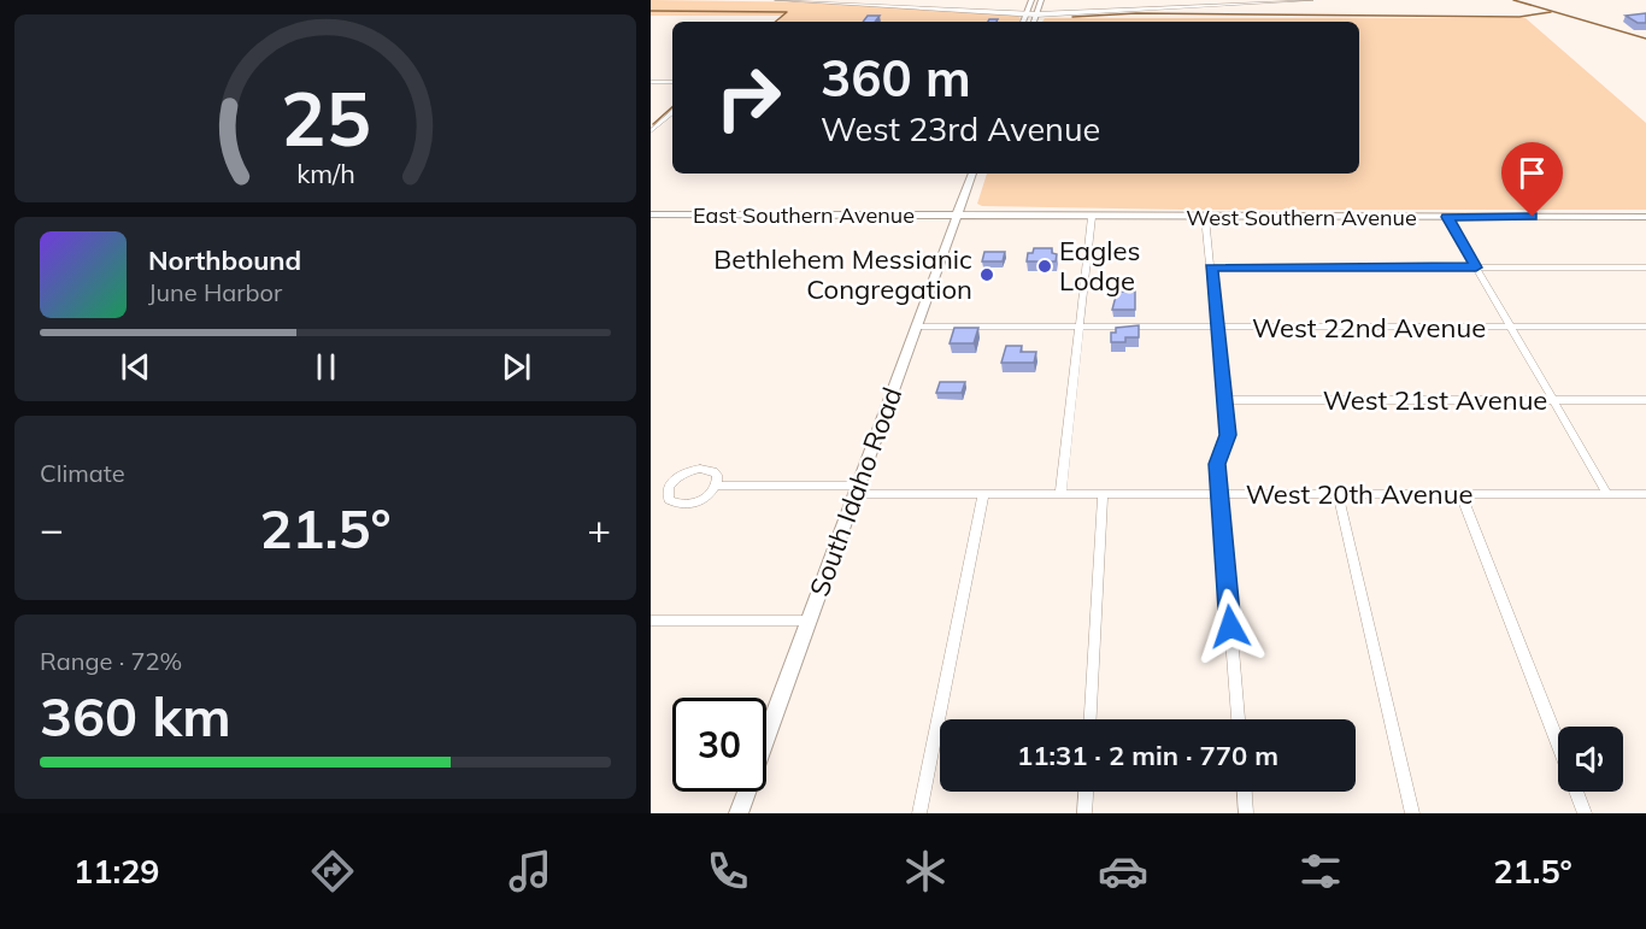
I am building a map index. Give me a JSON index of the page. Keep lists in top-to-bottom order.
{
  "streets": {
    "main road": ["East Southern Avenue", "West Southern Avenue", "South Idaho Road"],
    "street": ["West 22nd Avenue", "West 21st Avenue", "West 20th Avenue"]
  },
  "crossings": [
    ["East Southern Avenue", "West Southern Avenue"],
    ["East Southern Avenue", "South Idaho Road"],
    ["West Southern Avenue", "South Idaho Road"],
    ["West 22nd Avenue", "South Idaho Road"],
    ["South Idaho Road", "West 20th Avenue"]
  ],
  "places": ["Eagles Lodge", "Bethlehem Messianic Congregation"],
  "page": {
    "turn": ["360 m", "West 23rd Avenue"],
    "song": ["Northbound", "June Harbor"],
    "tile": [
      "Climate",
      ["Range · 72%", "360 km"]
    ],
    "heat": ["−", "21.5°", "+"],
    "limit": "30",
    "trip": "11:31 · 2 min · 770 m",
    "tabs": ["11:29", "21.5°"],
    "gauge": ["25", "km/h"]
  }
}
